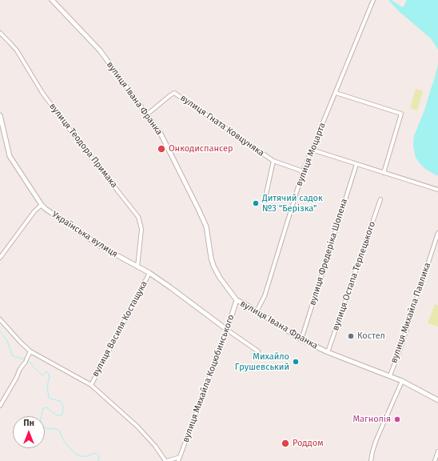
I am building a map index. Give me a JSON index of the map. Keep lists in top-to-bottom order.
{
  "streets": {
    "street": [
      "вулиця Івана Франка",
      "вулиця Гната Ковцуняка",
      "вулиця Теодора Примака",
      "вулиця Моцарта",
      "Українська вулиця",
      "вулиця Фредеріка Шопена",
      "вулиця Остапа Терлецького",
      "вулиця Михайла Павлика",
      "вулиця Василя Костащука",
      "вулиця Михайла Коцюбинського"
    ]
  },
  "crossings": [
    ["вулиця Івана Франка", "вулиця Гната Ковцуняка"],
    ["вулиця Івана Франка", "вулиця Моцарта"],
    ["вулиця Івана Франка", "вулиця Фредеріка Шопена"],
    ["вулиця Івана Франка", "вулиця Остапа Терлецького"],
    ["вулиця Івана Франка", "вулиця Михайла Павлика"],
    ["вулиця Івана Франка", "вулиця Михайла Коцюбинського"],
    ["вулиця Гната Ковцуняка", "вулиця Моцарта"],
    ["вулиця Теодора Примака", "Українська вулиця"],
    ["Українська вулиця", "вулиця Василя Костащука"],
    ["Українська вулиця", "вулиця Михайла Коцюбинського"]
  ],
  "places": [
    "Онкодиспансер",
    "Дитячий садок №3 \"Берізка\"",
    "Костел",
    "Михайло Грушевський",
    "Магнолія",
    "Роддом"
  ],
  "north": "top"
}
